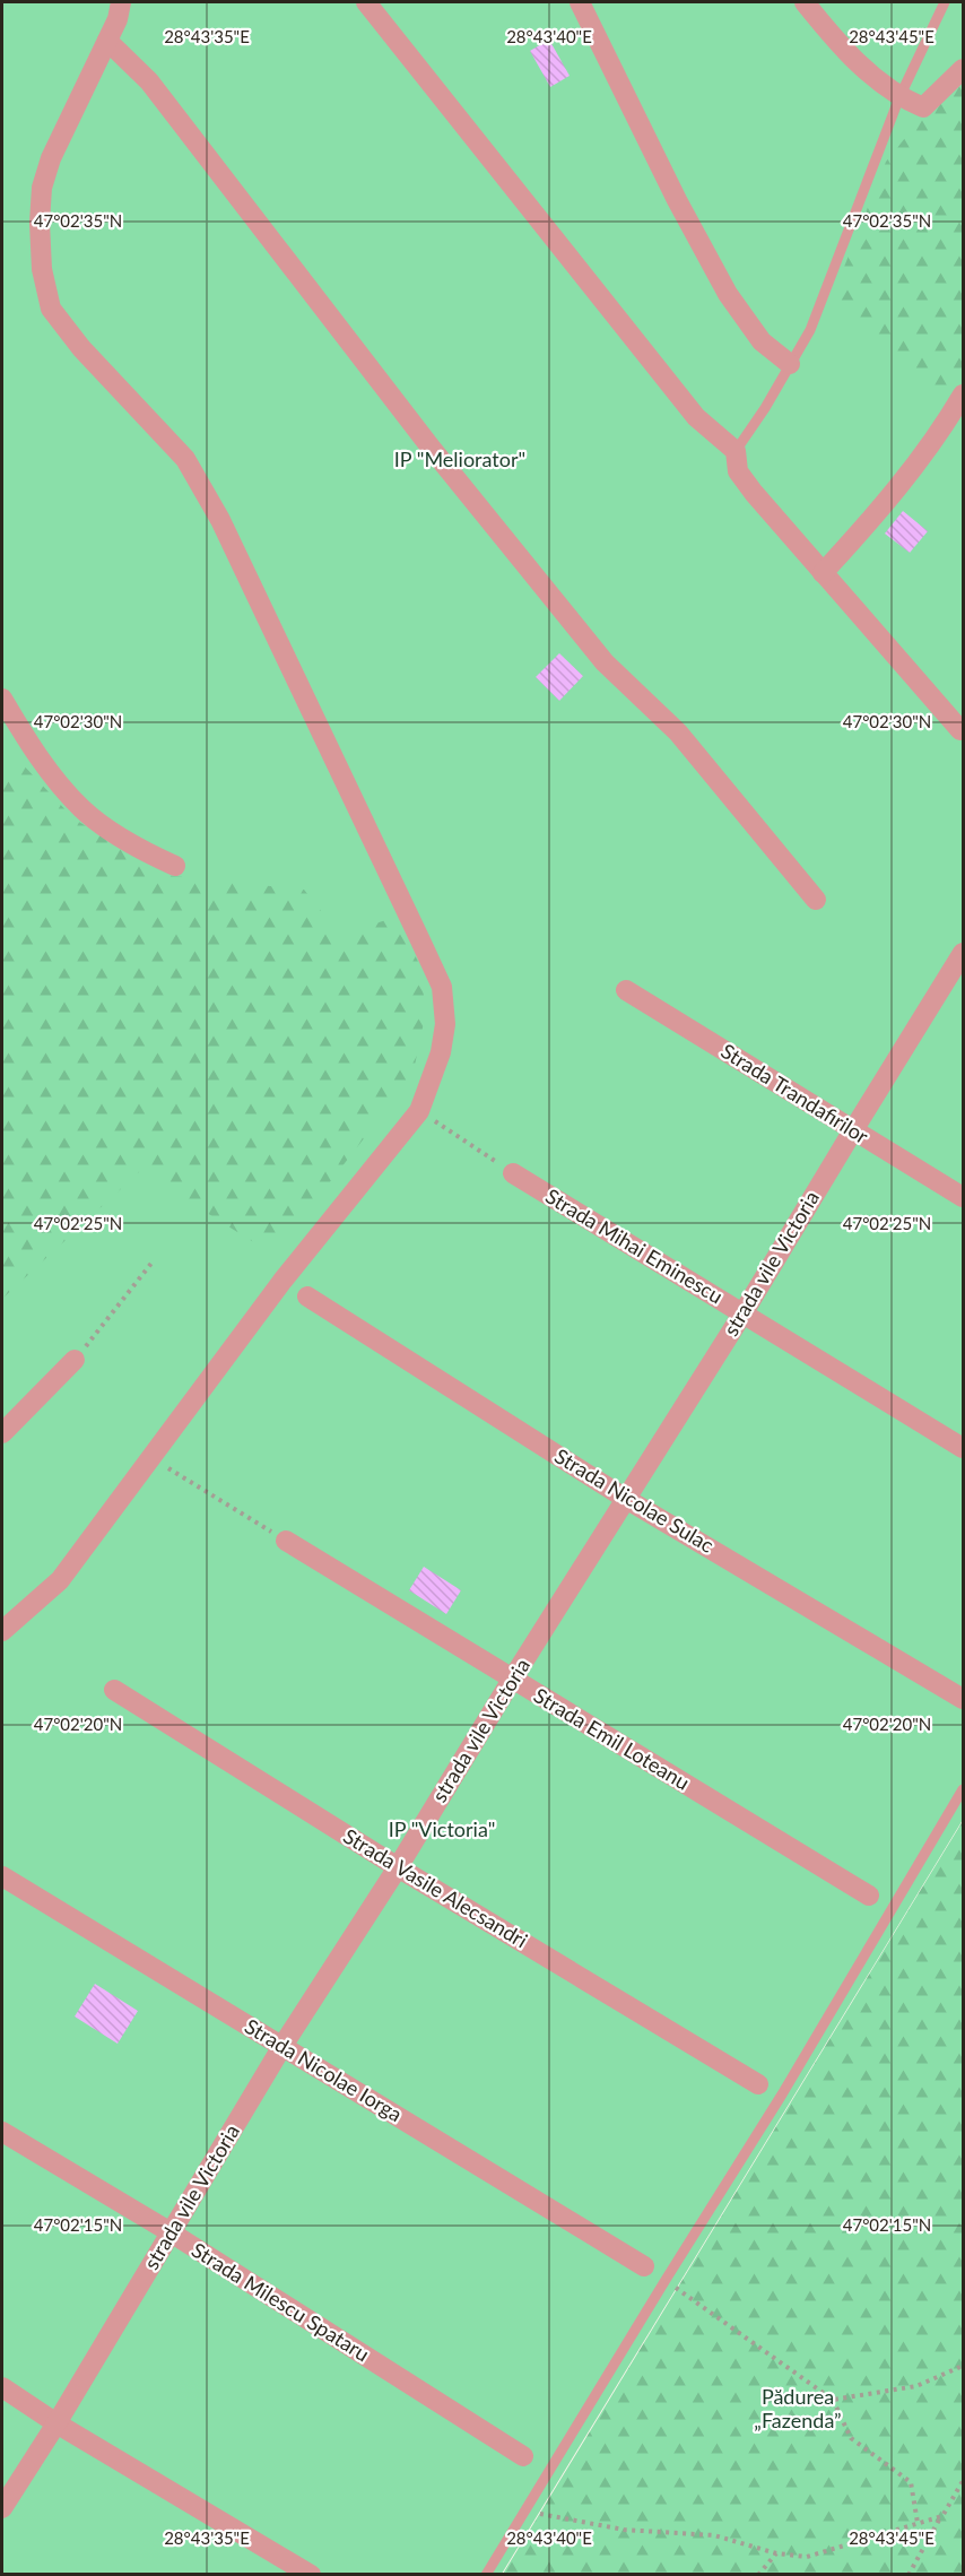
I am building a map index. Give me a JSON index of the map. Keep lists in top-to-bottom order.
{
  "streets": {
    "street": [
      "Strada Trandafirilor",
      "Strada Mihai Eminescu",
      "strada vile Victoria",
      "Strada Nicolae Sulac",
      "Strada Emil Loteanu",
      "Strada Vasile Alecsandri",
      "Strada Nicolae Iorga",
      "Strada Milescu Spataru"
    ]
  },
  "crossings": [
    ["Strada Trandafirilor", "strada vile Victoria"],
    ["Strada Mihai Eminescu", "strada vile Victoria"],
    ["strada vile Victoria", "Strada Nicolae Sulac"],
    ["strada vile Victoria", "Strada Emil Loteanu"],
    ["strada vile Victoria", "Strada Vasile Alecsandri"],
    ["strada vile Victoria", "Strada Nicolae Iorga"],
    ["strada vile Victoria", "Strada Milescu Spataru"]
  ],
  "parks": ["IP \"Meliorator\"", "IP \"Victoria\"", "Pădurea „Fazenda”"],
  "coordinates": [
    "28°43'35\"E",
    "28°43'40\"E",
    "28°43'45\"E",
    "47°02'35\"N",
    "47°02'30\"N",
    "47°02'25\"N",
    "47°02'20\"N",
    "47°02'15\"N"
  ]
}
